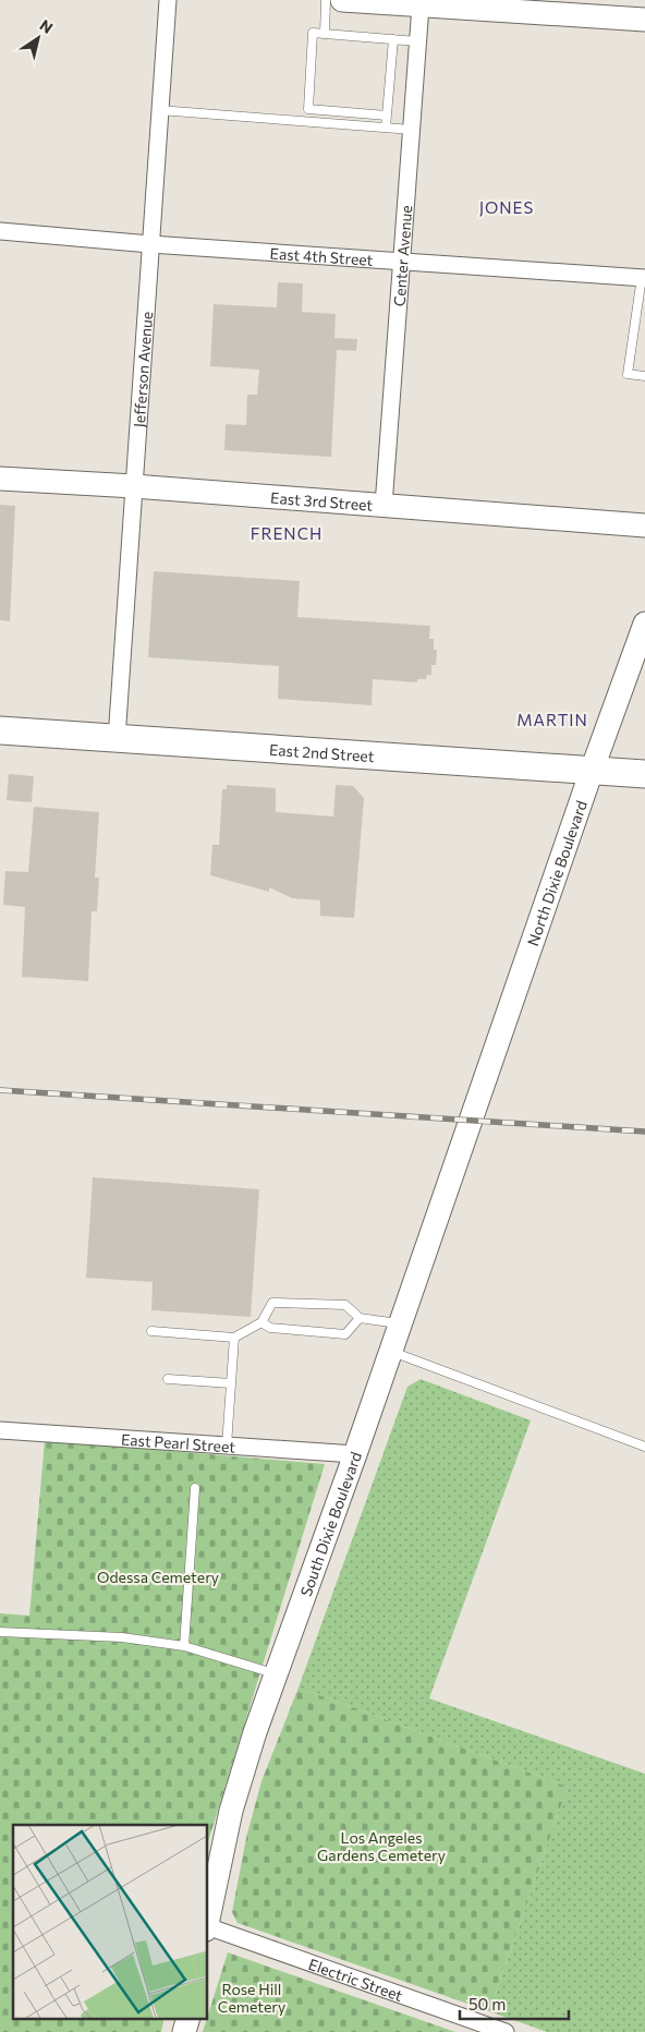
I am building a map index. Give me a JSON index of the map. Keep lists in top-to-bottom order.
{
  "streets": {
    "main road": [
      "East 3rd Street",
      "East 2nd Street",
      "North Dixie Boulevard",
      "South Dixie Boulevard"
    ],
    "street": [
      "East 4th Street",
      "Center Avenue",
      "Jefferson Avenue",
      "East Pearl Street",
      "Electric Street"
    ]
  },
  "crossings": [
    ["East 4th Street", "Center Avenue"],
    ["East 4th Street", "Jefferson Avenue"],
    ["Center Avenue", "East 3rd Street"],
    ["Jefferson Avenue", "East 3rd Street"],
    ["Jefferson Avenue", "East 2nd Street"],
    ["East 2nd Street", "North Dixie Boulevard"],
    ["North Dixie Boulevard", "South Dixie Boulevard"],
    ["East Pearl Street", "South Dixie Boulevard"]
  ],
  "districts": ["JONES", "FRENCH", "MARTIN"],
  "parks": ["Odessa Cemetery", "Los Angeles Gardens Cemetery", "Rose Hill Cemetery"],
  "scale_bar": "50 m",
  "north": "top right"
}
